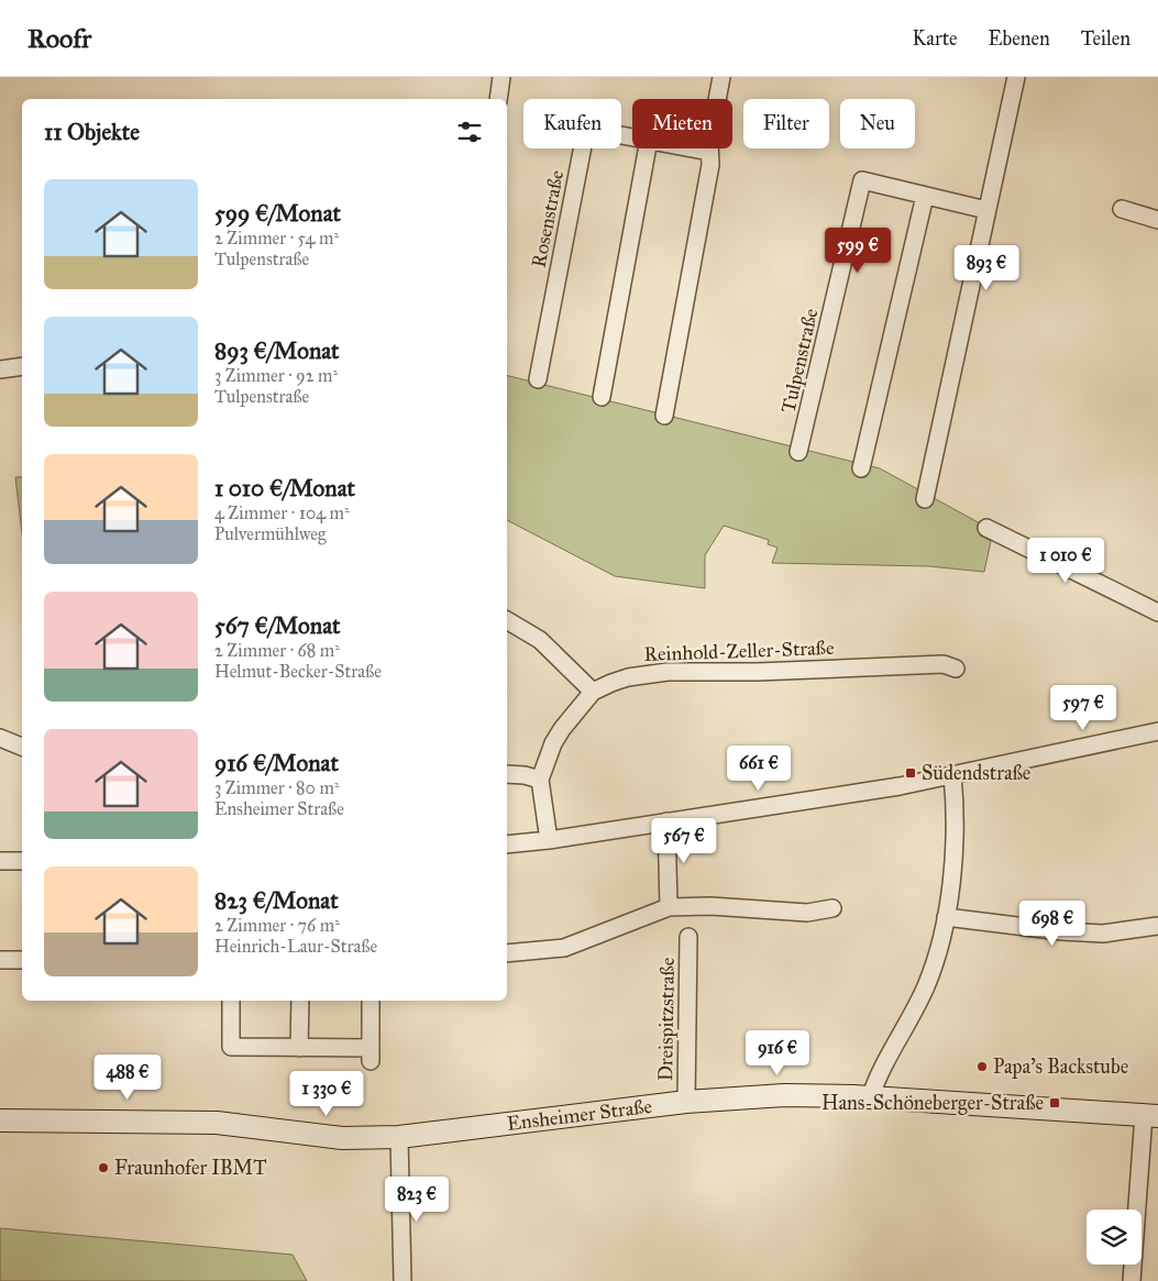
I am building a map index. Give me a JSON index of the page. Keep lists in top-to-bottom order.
{
  "streets": {
    "main road": ["Ensheimer Straße"],
    "street": [
      "Rosenstraße",
      "Tulpenstraße",
      "Reinhold-Zeller-Straße",
      "Dreispitzstraße"
    ]
  },
  "crossings": [
    ["Dreispitzstraße", "Ensheimer Straße"]
  ],
  "places": {
    "transit": ["Südendstraße", "Hans-Schöneberger-Straße"],
    "other": ["Papa's Backstube", "Fraunhofer IBMT"]
  },
  "page": {
    "header": "Roofr",
    "nav": ["Karte", "Ebenen", "Teilen"],
    "chip": [
      "Kaufen",
      "Mieten",
      "Filter",
      "Neu"
    ],
    "heading": "11 Objekte",
    "list": [
      {
        "name": "599 €/Monat",
        "note": "2 Zimmer · 54 m² · Tulpenstraße"
      },
      {
        "name": "893 €/Monat",
        "note": "3 Zimmer · 92 m² · Tulpenstraße"
      },
      {
        "name": "1 010 €/Monat",
        "note": "4 Zimmer · 104 m² · Pulvermühlweg"
      },
      {
        "name": "567 €/Monat",
        "note": "2 Zimmer · 68 m² · Helmut-Becker-Straße"
      },
      {
        "name": "916 €/Monat",
        "note": "3 Zimmer · 80 m² · Ensheimer Straße"
      },
      {
        "name": "823 €/Monat",
        "note": "2 Zimmer · 76 m² · Heinrich-Laur-Straße"
      }
    ],
    "price": [
      "599 €",
      "893 €",
      "1 010 €",
      "597 €",
      "661 €",
      "567 €",
      "698 €",
      "916 €",
      "488 €",
      "1 330 €",
      "823 €"
    ]
  }
}
